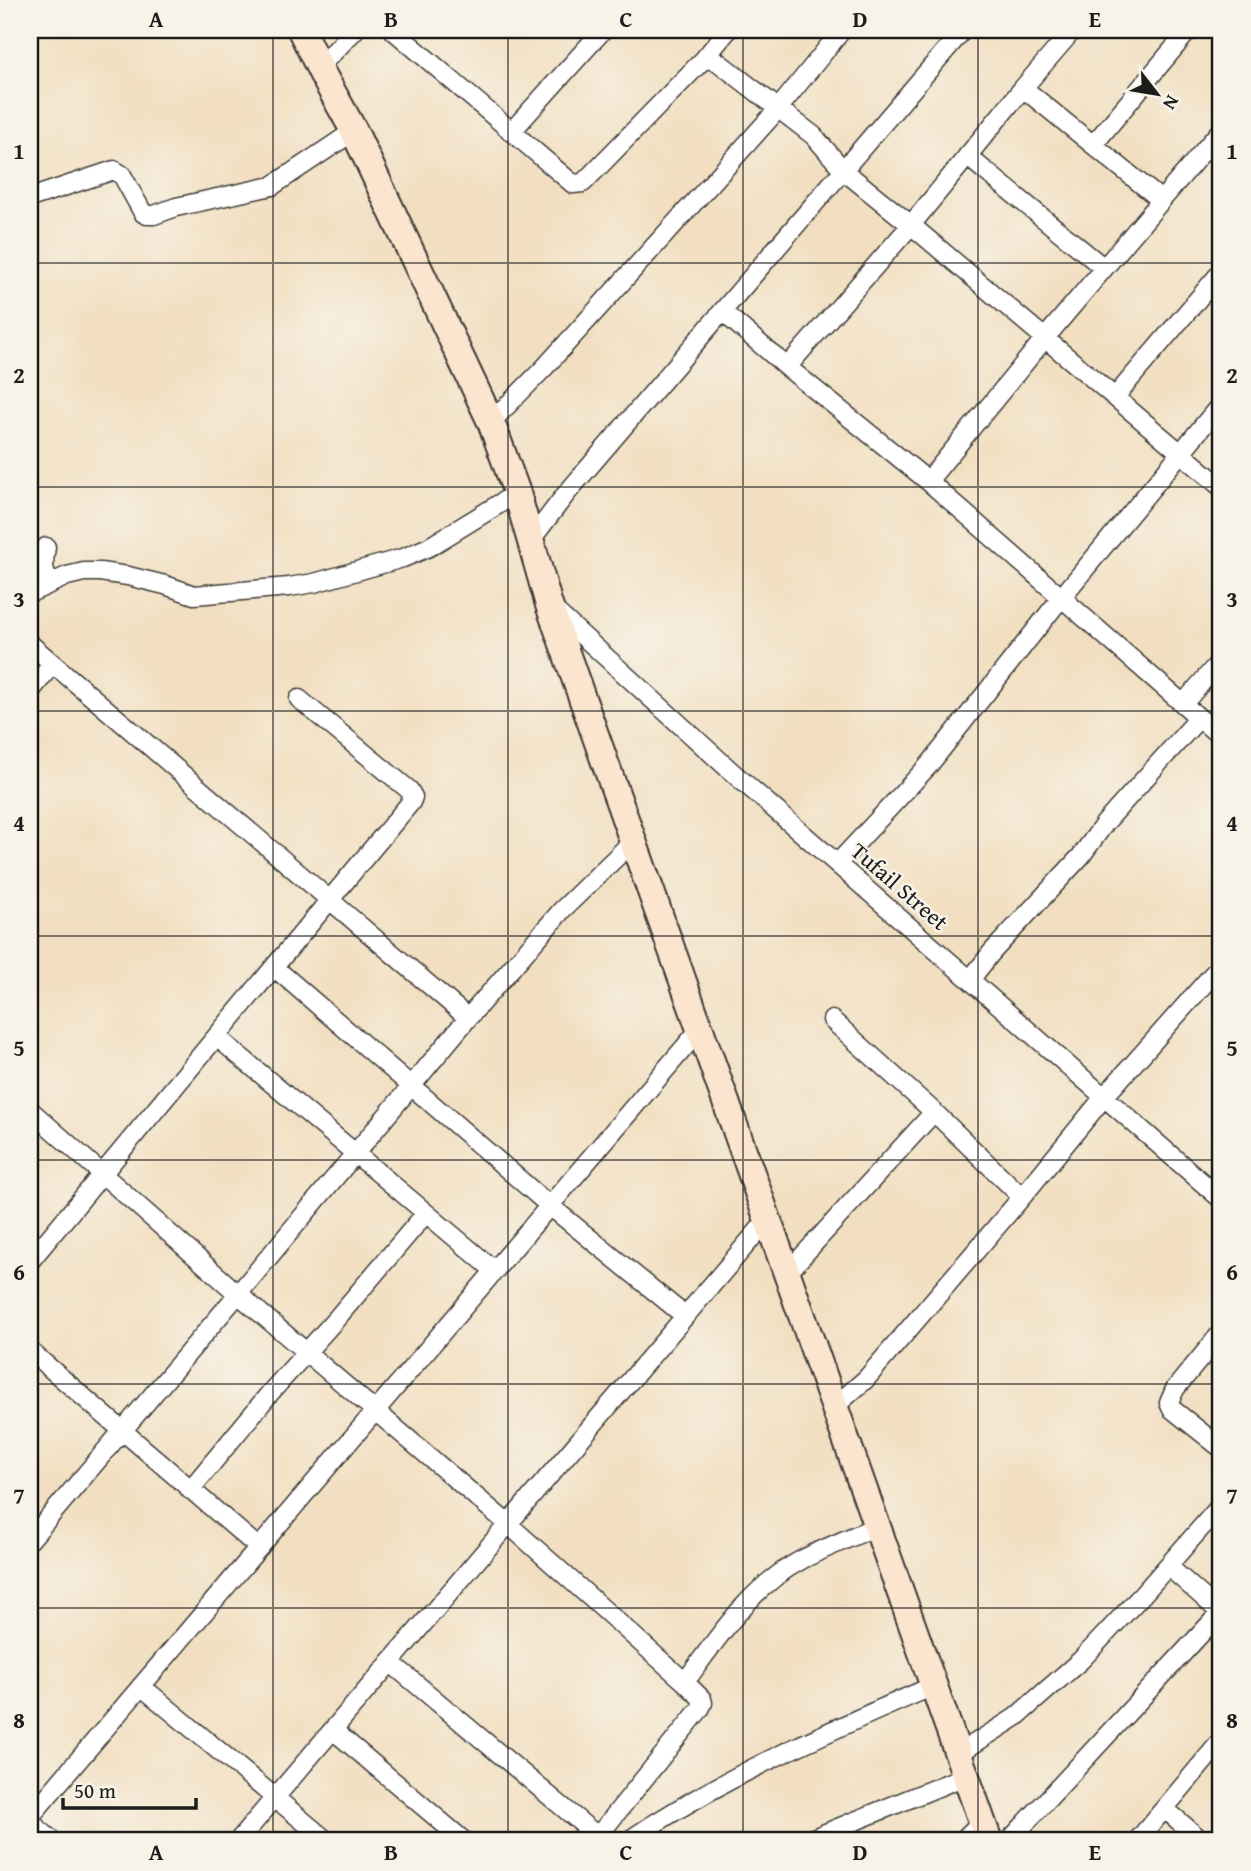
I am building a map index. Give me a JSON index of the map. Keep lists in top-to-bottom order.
{
  "streets": {
    "street": ["Tufail Street"]
  },
  "scale_bar": "50 m",
  "north": "bottom right",
  "grid": {
    "columns": [
      "A",
      "B",
      "C",
      "D",
      "E"
    ],
    "rows": [
      "1",
      "2",
      "3",
      "4",
      "5",
      "6",
      "7",
      "8"
    ]
  }
}
